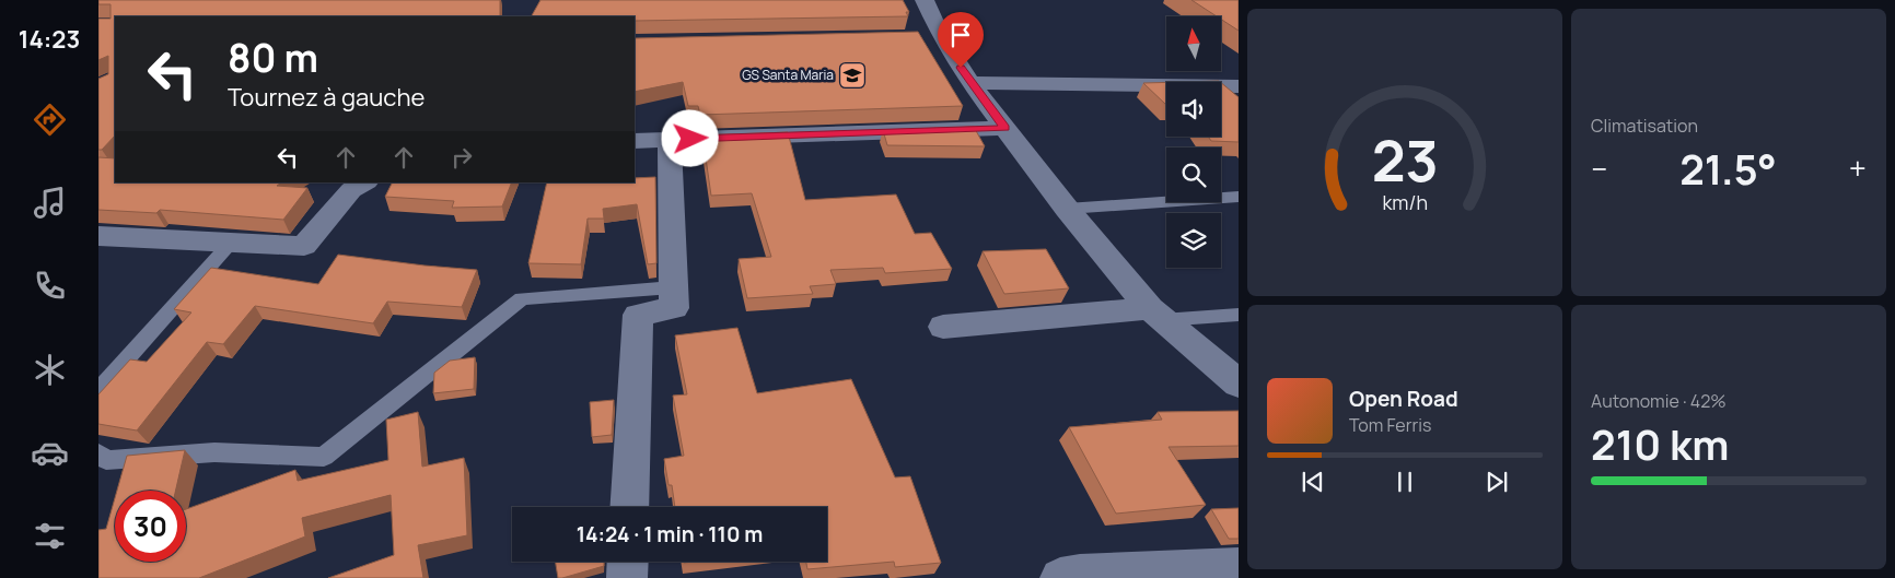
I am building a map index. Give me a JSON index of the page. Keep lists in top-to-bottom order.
{
  "places": {
    "school or university": ["GS Santa Maria"]
  },
  "north": "top",
  "page": {
    "tabs": "14:23",
    "tile": [
      "Climatisation",
      ["Autonomie · 42%", "210 km"]
    ],
    "turn": ["80 m", "Tournez à gauche"],
    "heat": ["−", "21.5°", "+"],
    "song": ["Open Road", "Tom Ferris"],
    "limit": "30",
    "trip": "14:24 · 1 min · 110 m",
    "gauge": ["23", "km/h"]
  }
}
